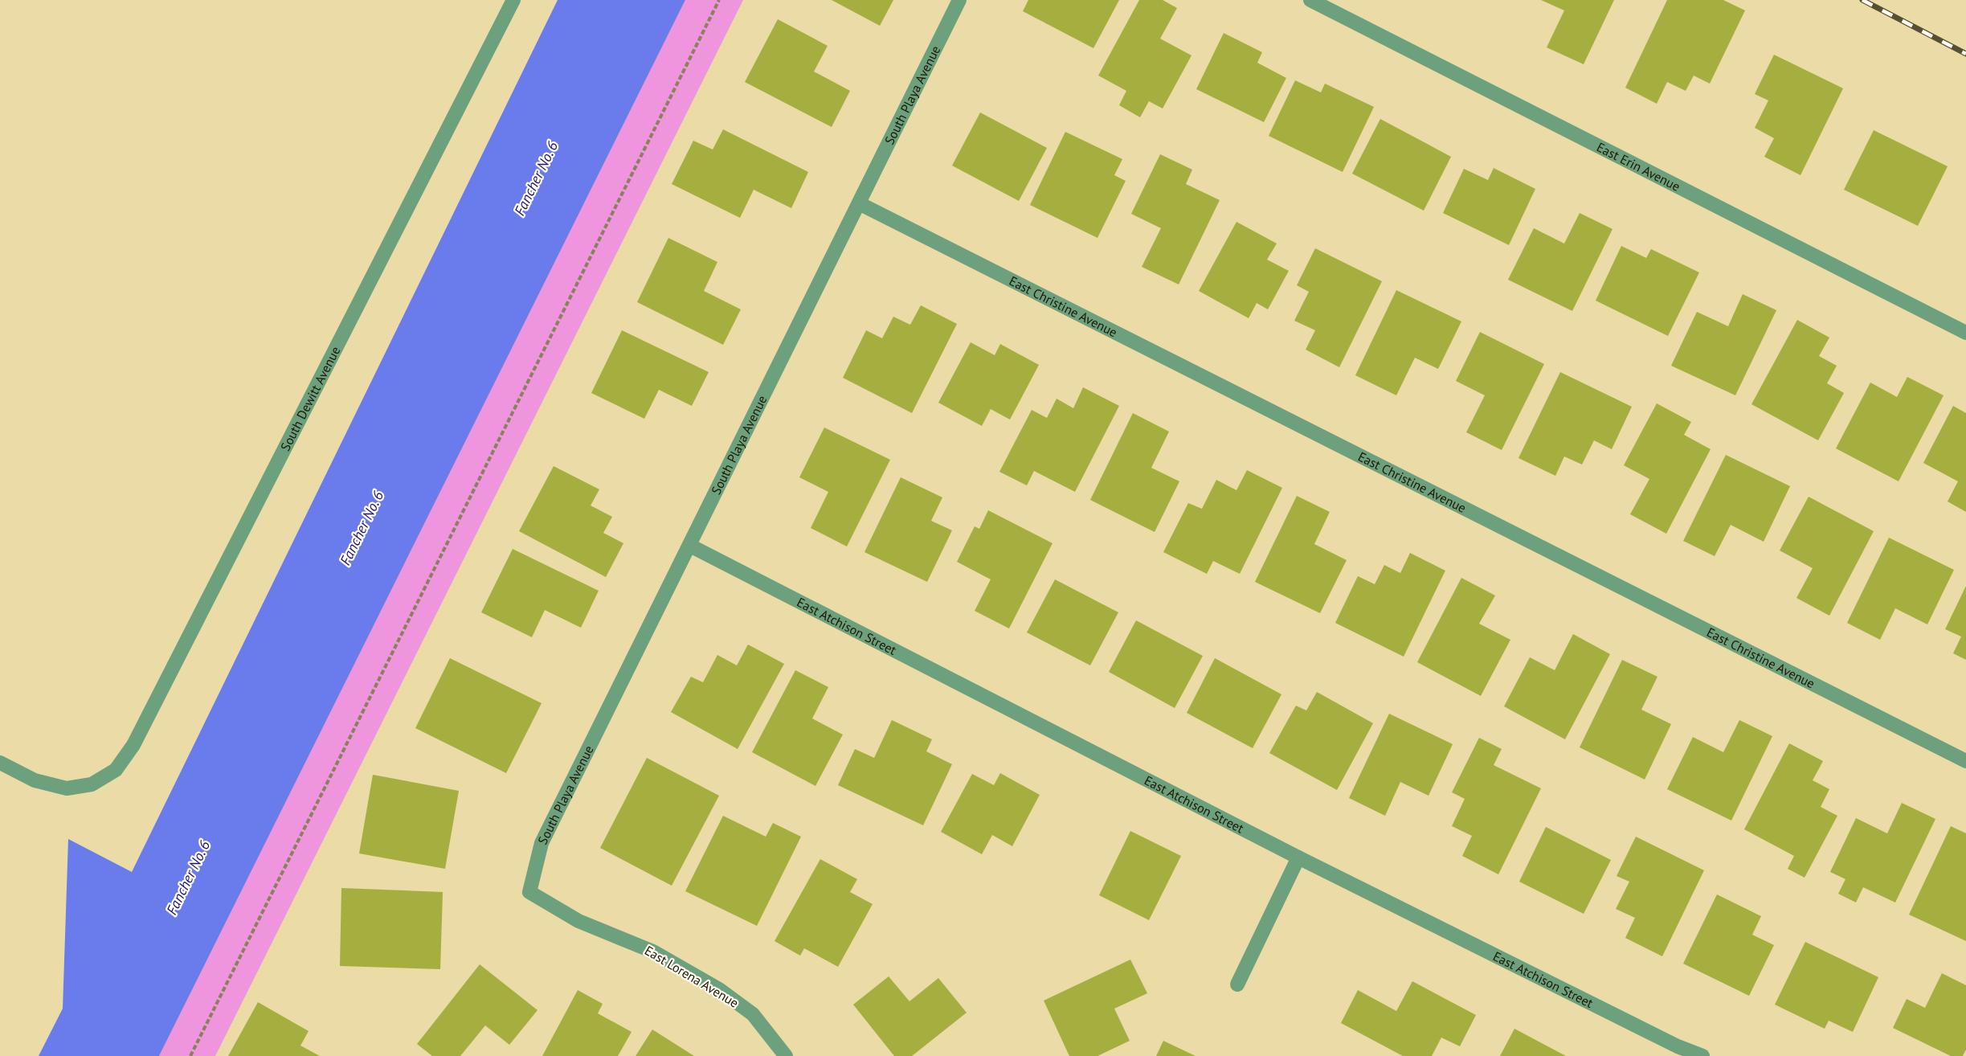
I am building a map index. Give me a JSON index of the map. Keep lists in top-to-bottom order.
{
  "streets": {
    "street": [
      "South Playa Avenue",
      "East Erin Avenue",
      "East Christine Avenue",
      "South Dewitt Avenue",
      "East Atchison Street",
      "East Lorena Avenue"
    ]
  },
  "crossings": [
    ["South Playa Avenue", "East Christine Avenue"],
    ["South Playa Avenue", "East Atchison Street"],
    ["South Playa Avenue", "East Lorena Avenue"]
  ],
  "water": ["Fancher No. 6"]
}
